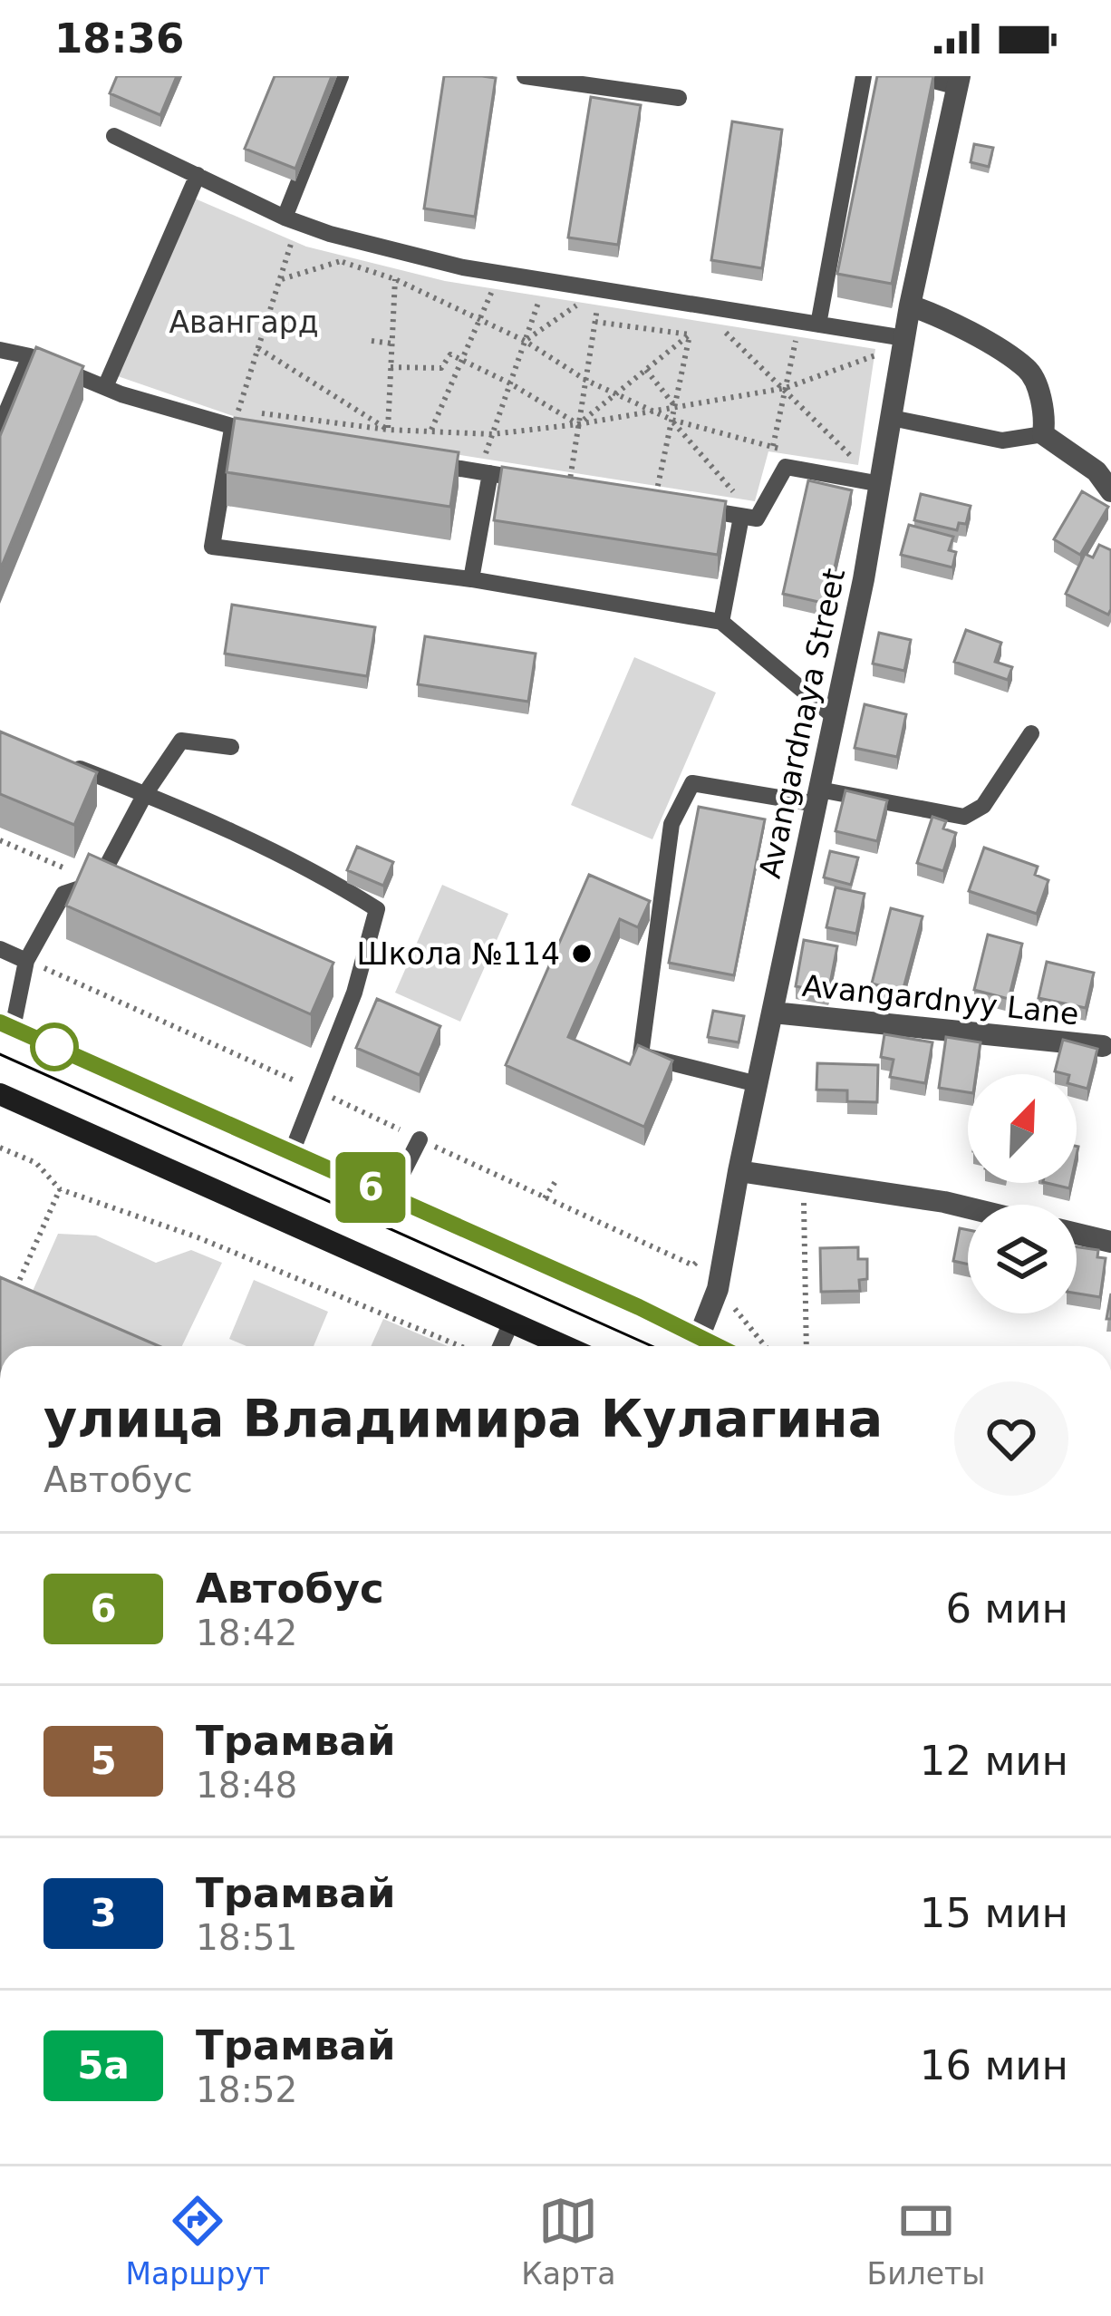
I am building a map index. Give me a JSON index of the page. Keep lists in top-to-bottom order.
{
  "streets": {
    "street": ["Avangardnaya Street", "Avangardnyy Lane"]
  },
  "crossings": [
    ["Avangardnaya Street", "Avangardnyy Lane"]
  ],
  "parks": ["Авангард"],
  "places": ["Школа №114"],
  "lines": ["bus line 6"],
  "north": "top right",
  "page": {
    "status": "18:36",
    "on_map": "6",
    "heading": ["улица Владимира Кулагина", "Автобус"],
    "list": [
      {
        "mark": "6",
        "name": "Автобус",
        "note": "18:42",
        "value": "6 мин"
      },
      {
        "mark": "5",
        "name": "Трамвай",
        "note": "18:48",
        "value": "12 мин"
      },
      {
        "mark": "3",
        "name": "Трамвай",
        "note": "18:51",
        "value": "15 мин"
      },
      {
        "mark": "5а",
        "name": "Трамвай",
        "note": "18:52",
        "value": "16 мин"
      }
    ],
    "tabs": ["Маршрут", "Карта", "Билеты"]
  }
}
